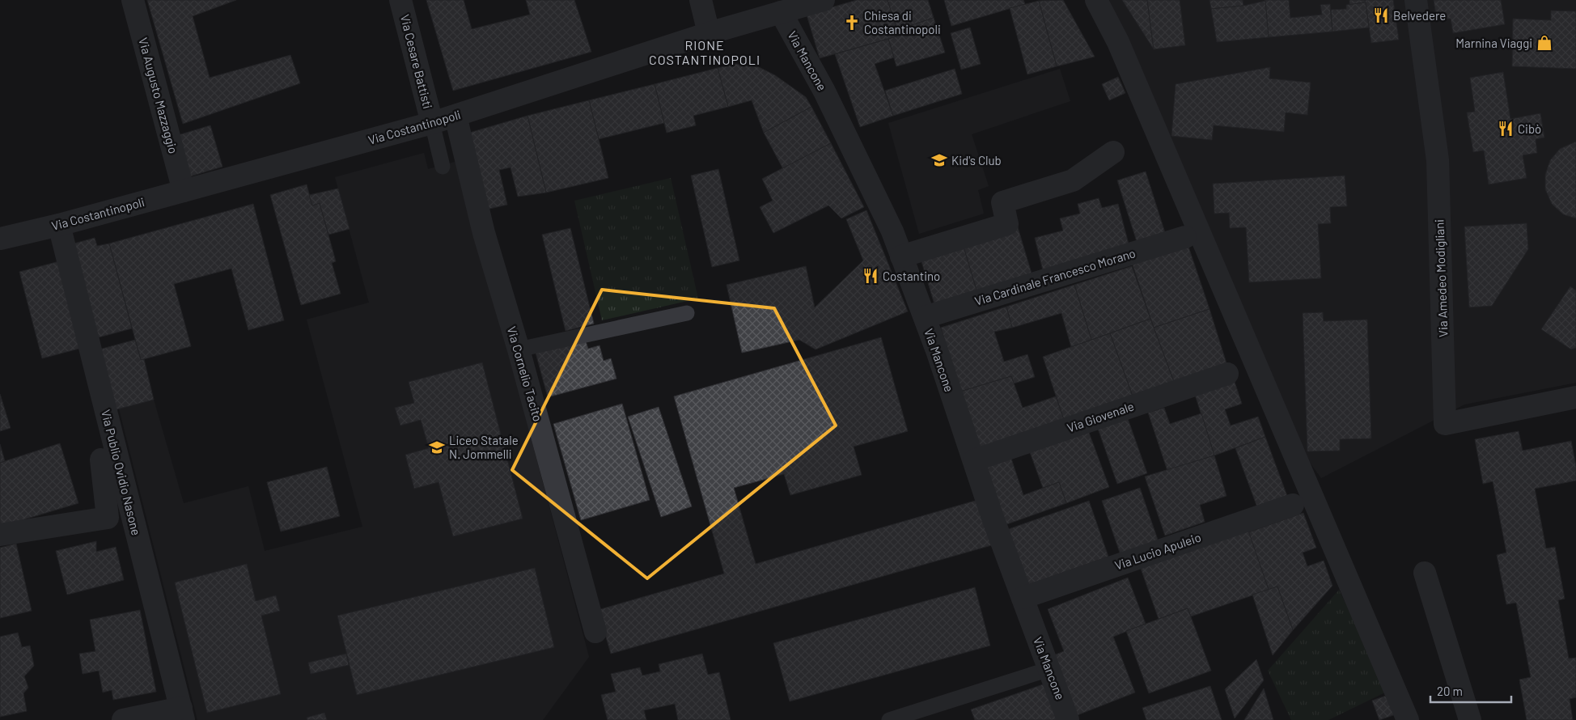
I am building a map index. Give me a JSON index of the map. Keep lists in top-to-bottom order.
{
  "streets": {
    "street": [
      "Via Mancone",
      "Via Cesare Battisti",
      "Via Augusto Mazzaggio",
      "Via Costantinopoli",
      "Via Cardinale Francesco Morano",
      "Via Amedeo Modigliani",
      "Via Cornelio Tacito",
      "Via Giovenale",
      "Via Publio Ovidio Nasone",
      "Via Lucio Apuleio"
    ]
  },
  "crossings": [
    ["Via Mancone", "Via Costantinopoli"],
    ["Via Mancone", "Via Cardinale Francesco Morano"],
    ["Via Mancone", "Via Giovenale"],
    ["Via Mancone", "Via Lucio Apuleio"],
    ["Via Cesare Battisti", "Via Costantinopoli"],
    ["Via Augusto Mazzaggio", "Via Costantinopoli"],
    ["Via Costantinopoli", "Via Cornelio Tacito"],
    ["Via Costantinopoli", "Via Publio Ovidio Nasone"]
  ],
  "districts": ["RIONE COSTANTINOPOLI"],
  "places": {
    "restaurant": ["Belvedere", "Cibò", "Costantino"],
    "church": ["Chiesa di Costantinopoli"],
    "shop": ["Marnina Viaggi"],
    "school or university": ["Kid's Club", "Liceo Statale N. Jommelli"]
  },
  "scale_bar": "20 m"
}
